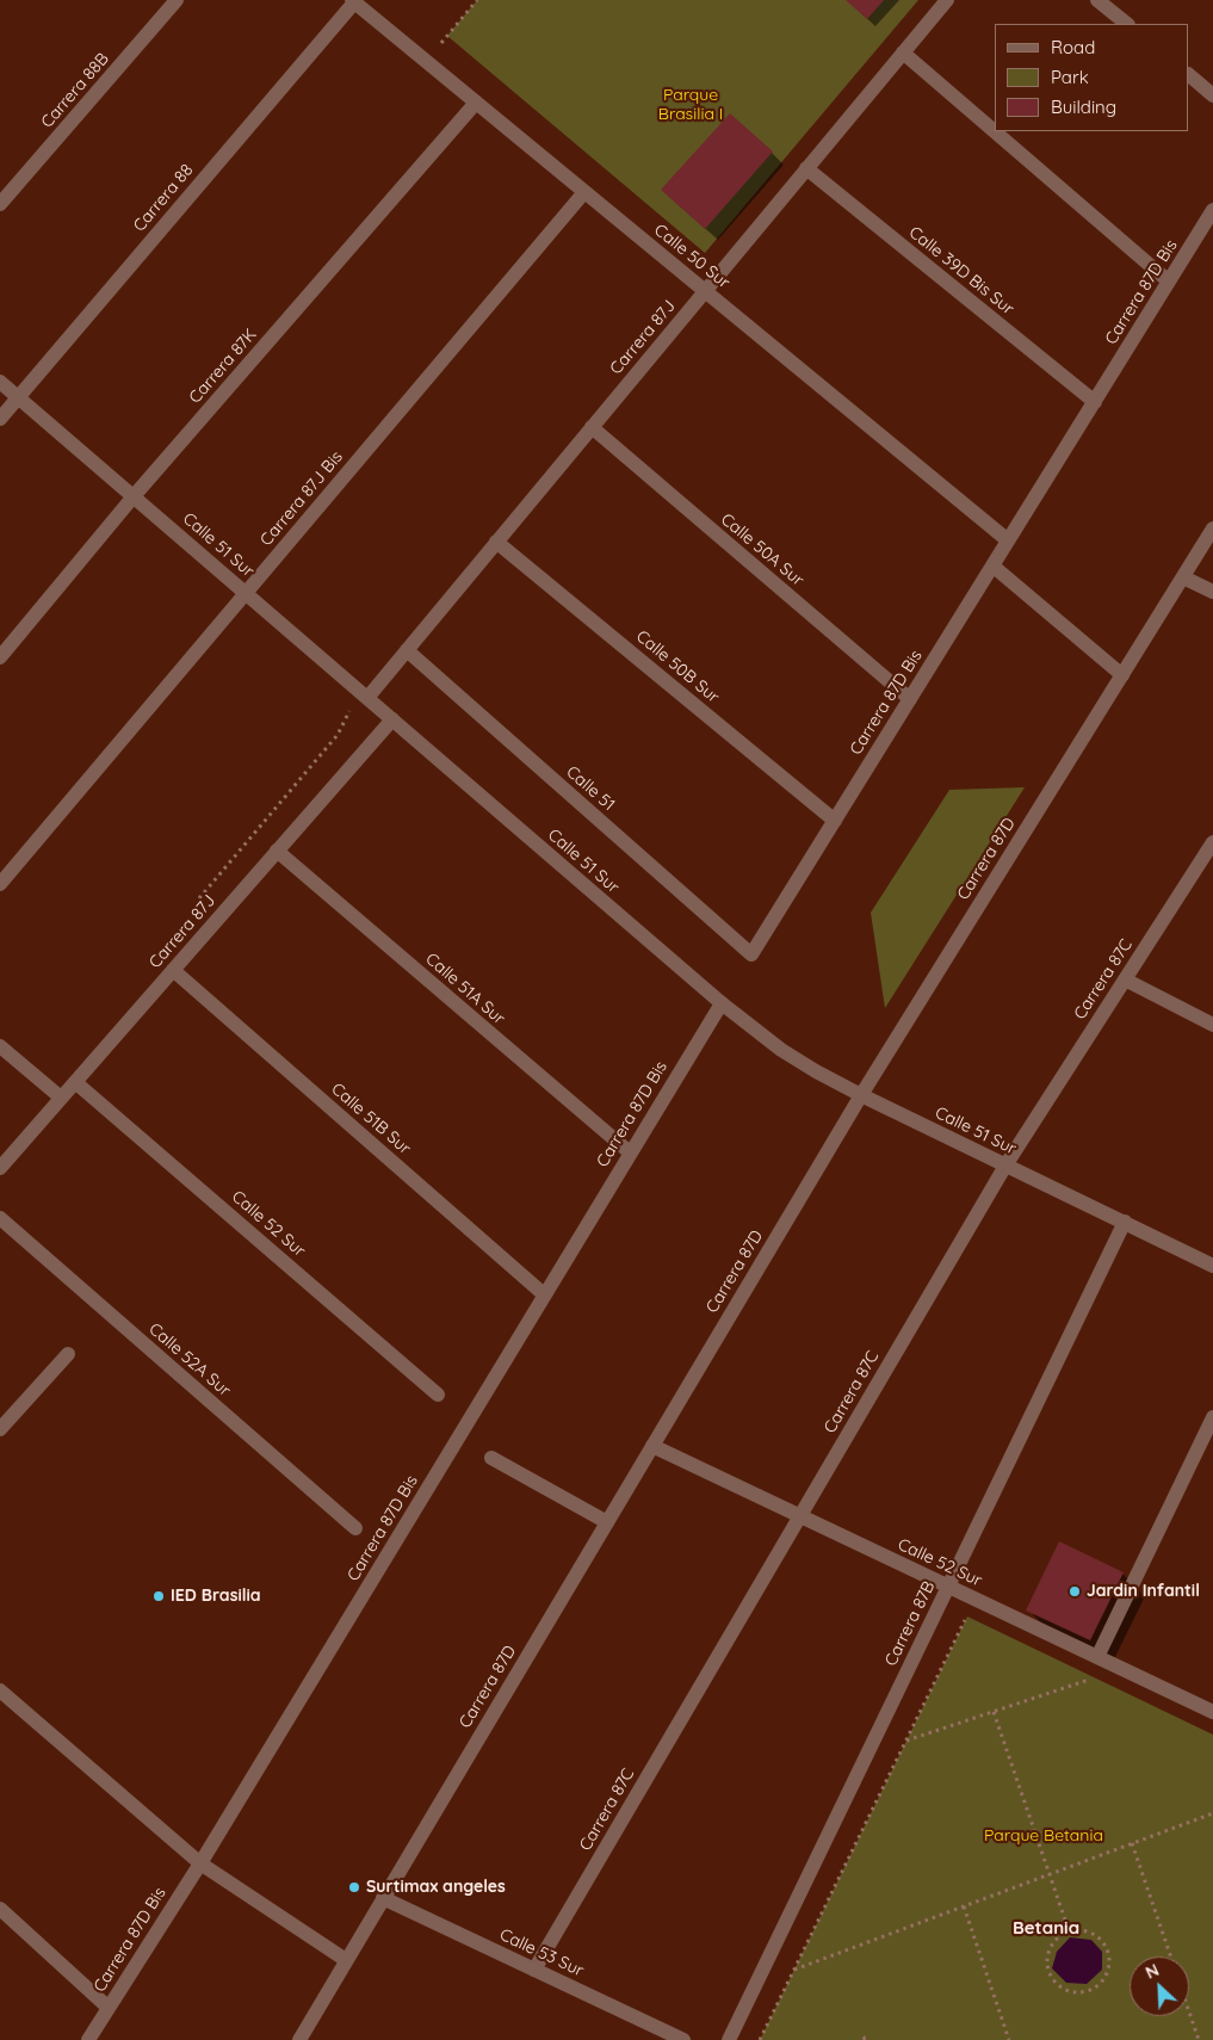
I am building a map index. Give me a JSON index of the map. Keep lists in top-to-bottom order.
{
  "streets": {
    "street": [
      "Carrera 88B",
      "Carrera 88",
      "Calle 50 Sur",
      "Calle 39D Bis Sur",
      "Carrera 87D Bis",
      "Carrera 87J",
      "Carrera 87K",
      "Carrera 87J Bis",
      "Calle 51 Sur",
      "Calle 50A Sur",
      "Calle 50B Sur",
      "Calle 51",
      "Carrera 87D",
      "Carrera 87C",
      "Calle 51A Sur",
      "Calle 51B Sur",
      "Calle 52 Sur",
      "Calle 52A Sur",
      "Carrera 87B",
      "Calle 53 Sur"
    ]
  },
  "crossings": [
    ["Carrera 88", "Calle 50 Sur"],
    ["Carrera 88", "Calle 51 Sur"],
    ["Calle 50 Sur", "Carrera 87D Bis"],
    ["Calle 50 Sur", "Carrera 87J"],
    ["Calle 50 Sur", "Carrera 87K"],
    ["Calle 50 Sur", "Carrera 87J Bis"],
    ["Calle 39D Bis Sur", "Carrera 87D Bis"],
    ["Calle 39D Bis Sur", "Carrera 87J"],
    ["Carrera 87D Bis", "Calle 51 Sur"],
    ["Carrera 87D Bis", "Calle 50A Sur"],
    ["Carrera 87D Bis", "Calle 50B Sur"],
    ["Carrera 87D Bis", "Calle 51"],
    ["Carrera 87D Bis", "Calle 51A Sur"],
    ["Carrera 87D Bis", "Calle 51B Sur"],
    ["Carrera 87J", "Calle 51 Sur"],
    ["Carrera 87J", "Calle 50A Sur"],
    ["Carrera 87J", "Calle 50B Sur"],
    ["Carrera 87J", "Calle 51"],
    ["Carrera 87J", "Calle 51A Sur"],
    ["Carrera 87J", "Calle 51B Sur"],
    ["Carrera 87J", "Calle 52 Sur"],
    ["Carrera 87K", "Calle 51 Sur"],
    ["Carrera 87J Bis", "Calle 51 Sur"],
    ["Calle 51 Sur", "Carrera 87D"],
    ["Calle 51 Sur", "Carrera 87C"],
    ["Calle 51 Sur", "Carrera 87B"],
    ["Carrera 87D", "Calle 52 Sur"],
    ["Carrera 87D", "Calle 53 Sur"],
    ["Carrera 87C", "Calle 52 Sur"],
    ["Carrera 87C", "Calle 53 Sur"],
    ["Calle 52 Sur", "Carrera 87B"]
  ],
  "districts": ["Betania"],
  "parks": ["Parque Brasilia I", "Parque Betania"],
  "places": ["Jardin Infantil", "IED Brasilia", "Surtimax angeles"],
  "legend": ["Road", "Park", "Building"],
  "north": "top left"
}
